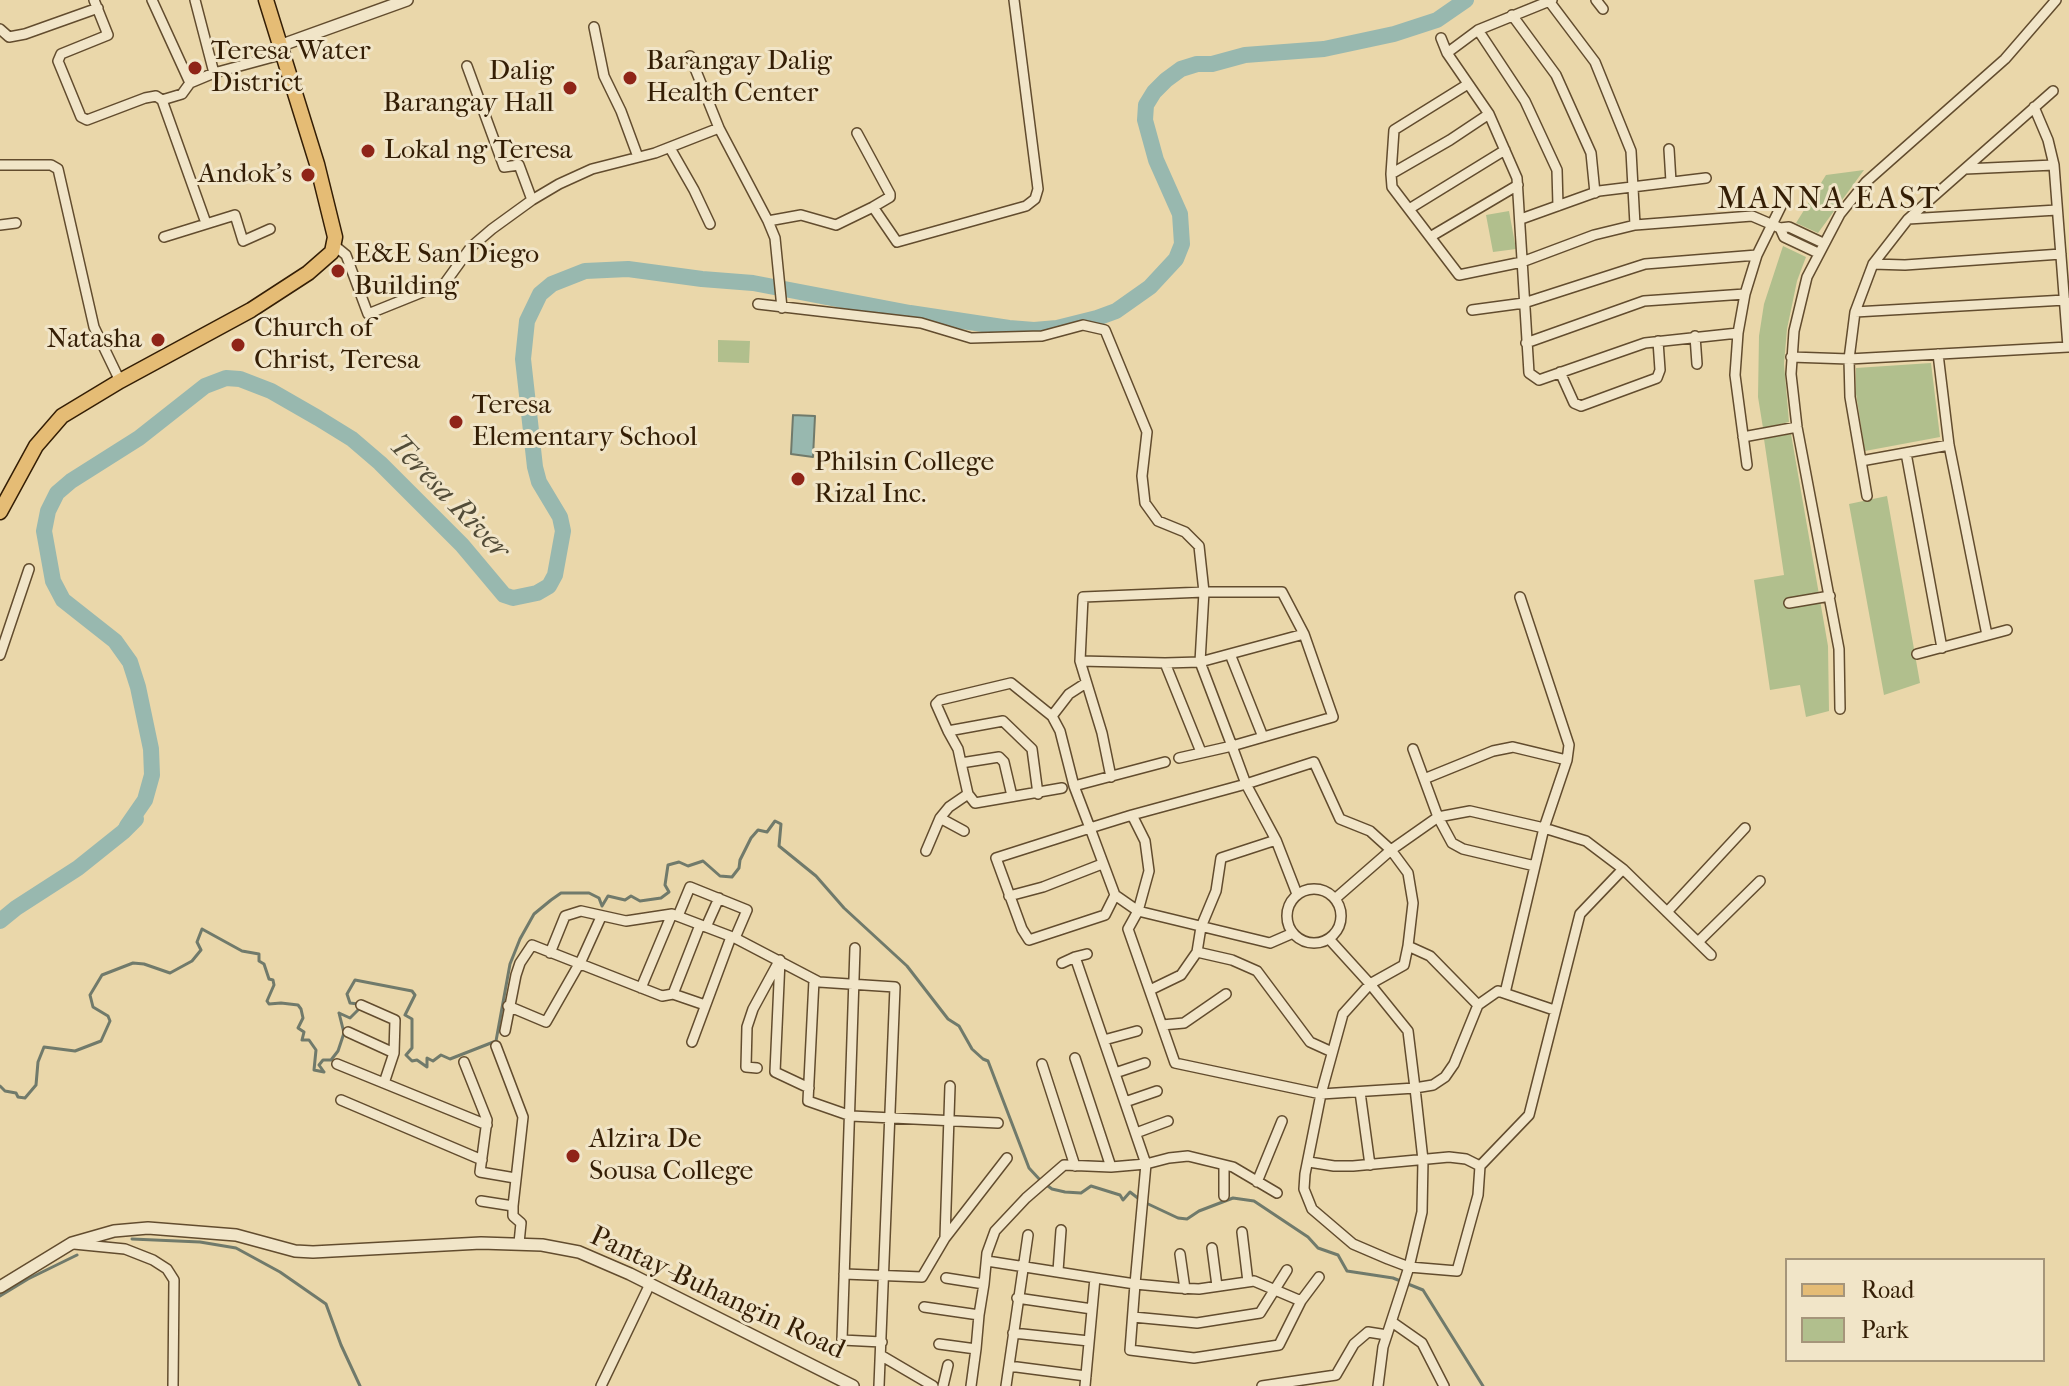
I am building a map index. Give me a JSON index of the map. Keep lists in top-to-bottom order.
{
  "streets": {
    "street": ["Pantay-Buhangin Road"]
  },
  "districts": ["MANNA EAST"],
  "water": ["Teresa River"],
  "places": [
    "Teresa Water District",
    "Barangay Dalig Health Center",
    "Dalig Barangay Hall",
    "Lokal ng Teresa",
    "Andok's",
    "E&E San Diego Building",
    "Natasha",
    "Church of Christ, Teresa",
    "Teresa Elementary School",
    "Philsin College Rizal Inc.",
    "Alzira De Sousa College"
  ],
  "legend": ["Road", "Park"]
}
